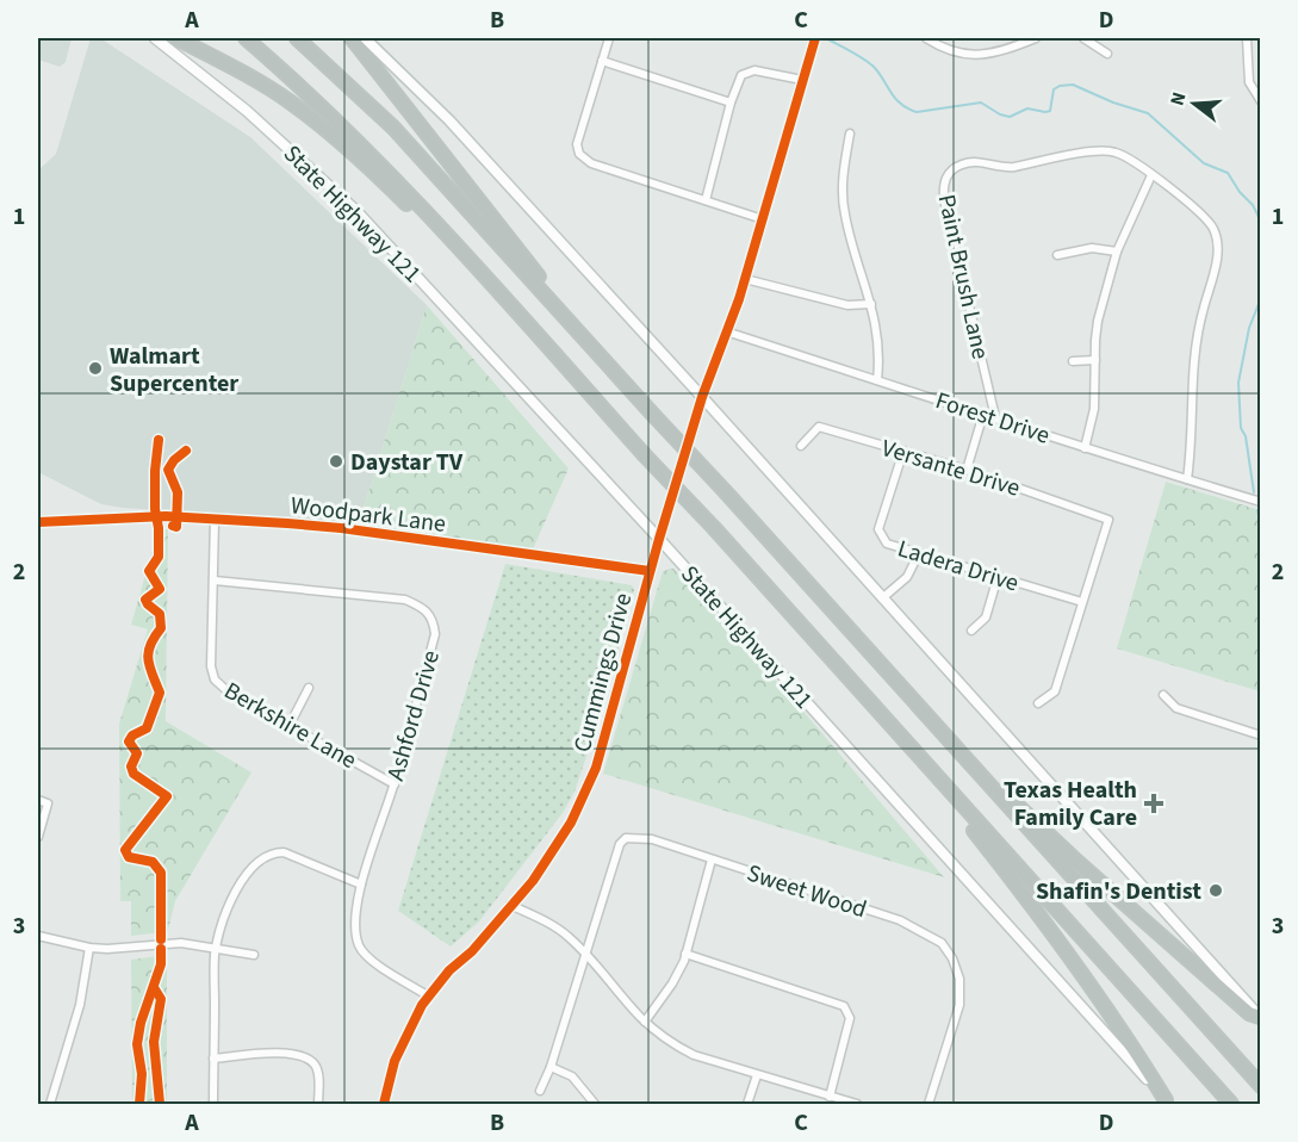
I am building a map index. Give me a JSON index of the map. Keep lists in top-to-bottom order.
{
  "streets": {
    "main road": ["State Highway 121"],
    "street": [
      "Paint Brush Lane",
      "Forest Drive",
      "Versante Drive",
      "Woodpark Lane",
      "Ladera Drive",
      "Cummings Drive",
      "Ashford Drive",
      "Berkshire Lane",
      "Sweet Wood"
    ]
  },
  "crossings": [
    ["State Highway 121", "Cummings Drive"],
    ["Paint Brush Lane", "Forest Drive"],
    ["Forest Drive", "Cummings Drive"],
    ["Versante Drive", "Ladera Drive"],
    ["Woodpark Lane", "Cummings Drive"],
    ["Woodpark Lane", "Berkshire Lane"],
    ["Cummings Drive", "Ashford Drive"],
    ["Ashford Drive", "Berkshire Lane"]
  ],
  "places": {
    "other": ["Walmart Supercenter", "Daystar TV", "Shafin's Dentist"],
    "health": ["Texas Health Family Care"]
  },
  "north": "left",
  "grid": {
    "columns": [
      "A",
      "B",
      "C",
      "D"
    ],
    "rows": ["1", "2", "3"]
  }
}
